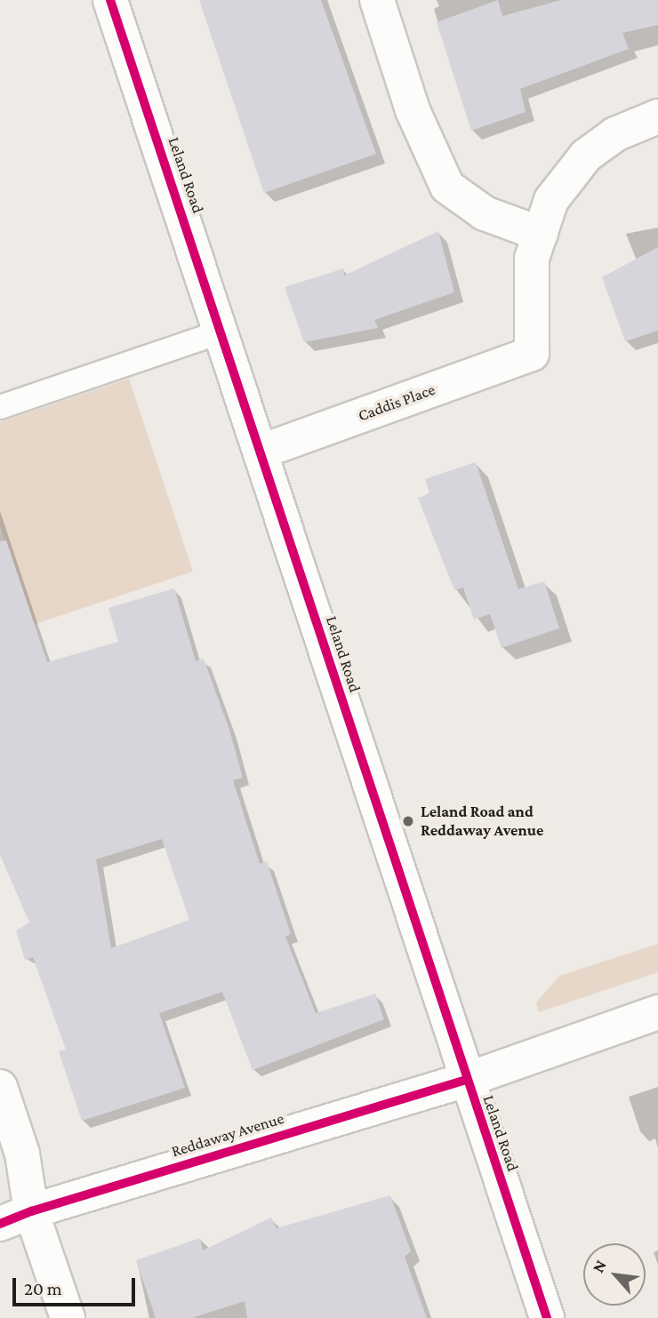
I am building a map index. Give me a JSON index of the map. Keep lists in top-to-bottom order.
{
  "streets": {
    "street": ["Leland Road", "Caddis Place", "Reddaway Avenue"]
  },
  "crossings": [
    ["Leland Road", "Caddis Place"],
    ["Leland Road", "Reddaway Avenue"]
  ],
  "places": ["Leland Road and Reddaway Avenue"],
  "scale_bar": "20 m",
  "north": "top left"
}
